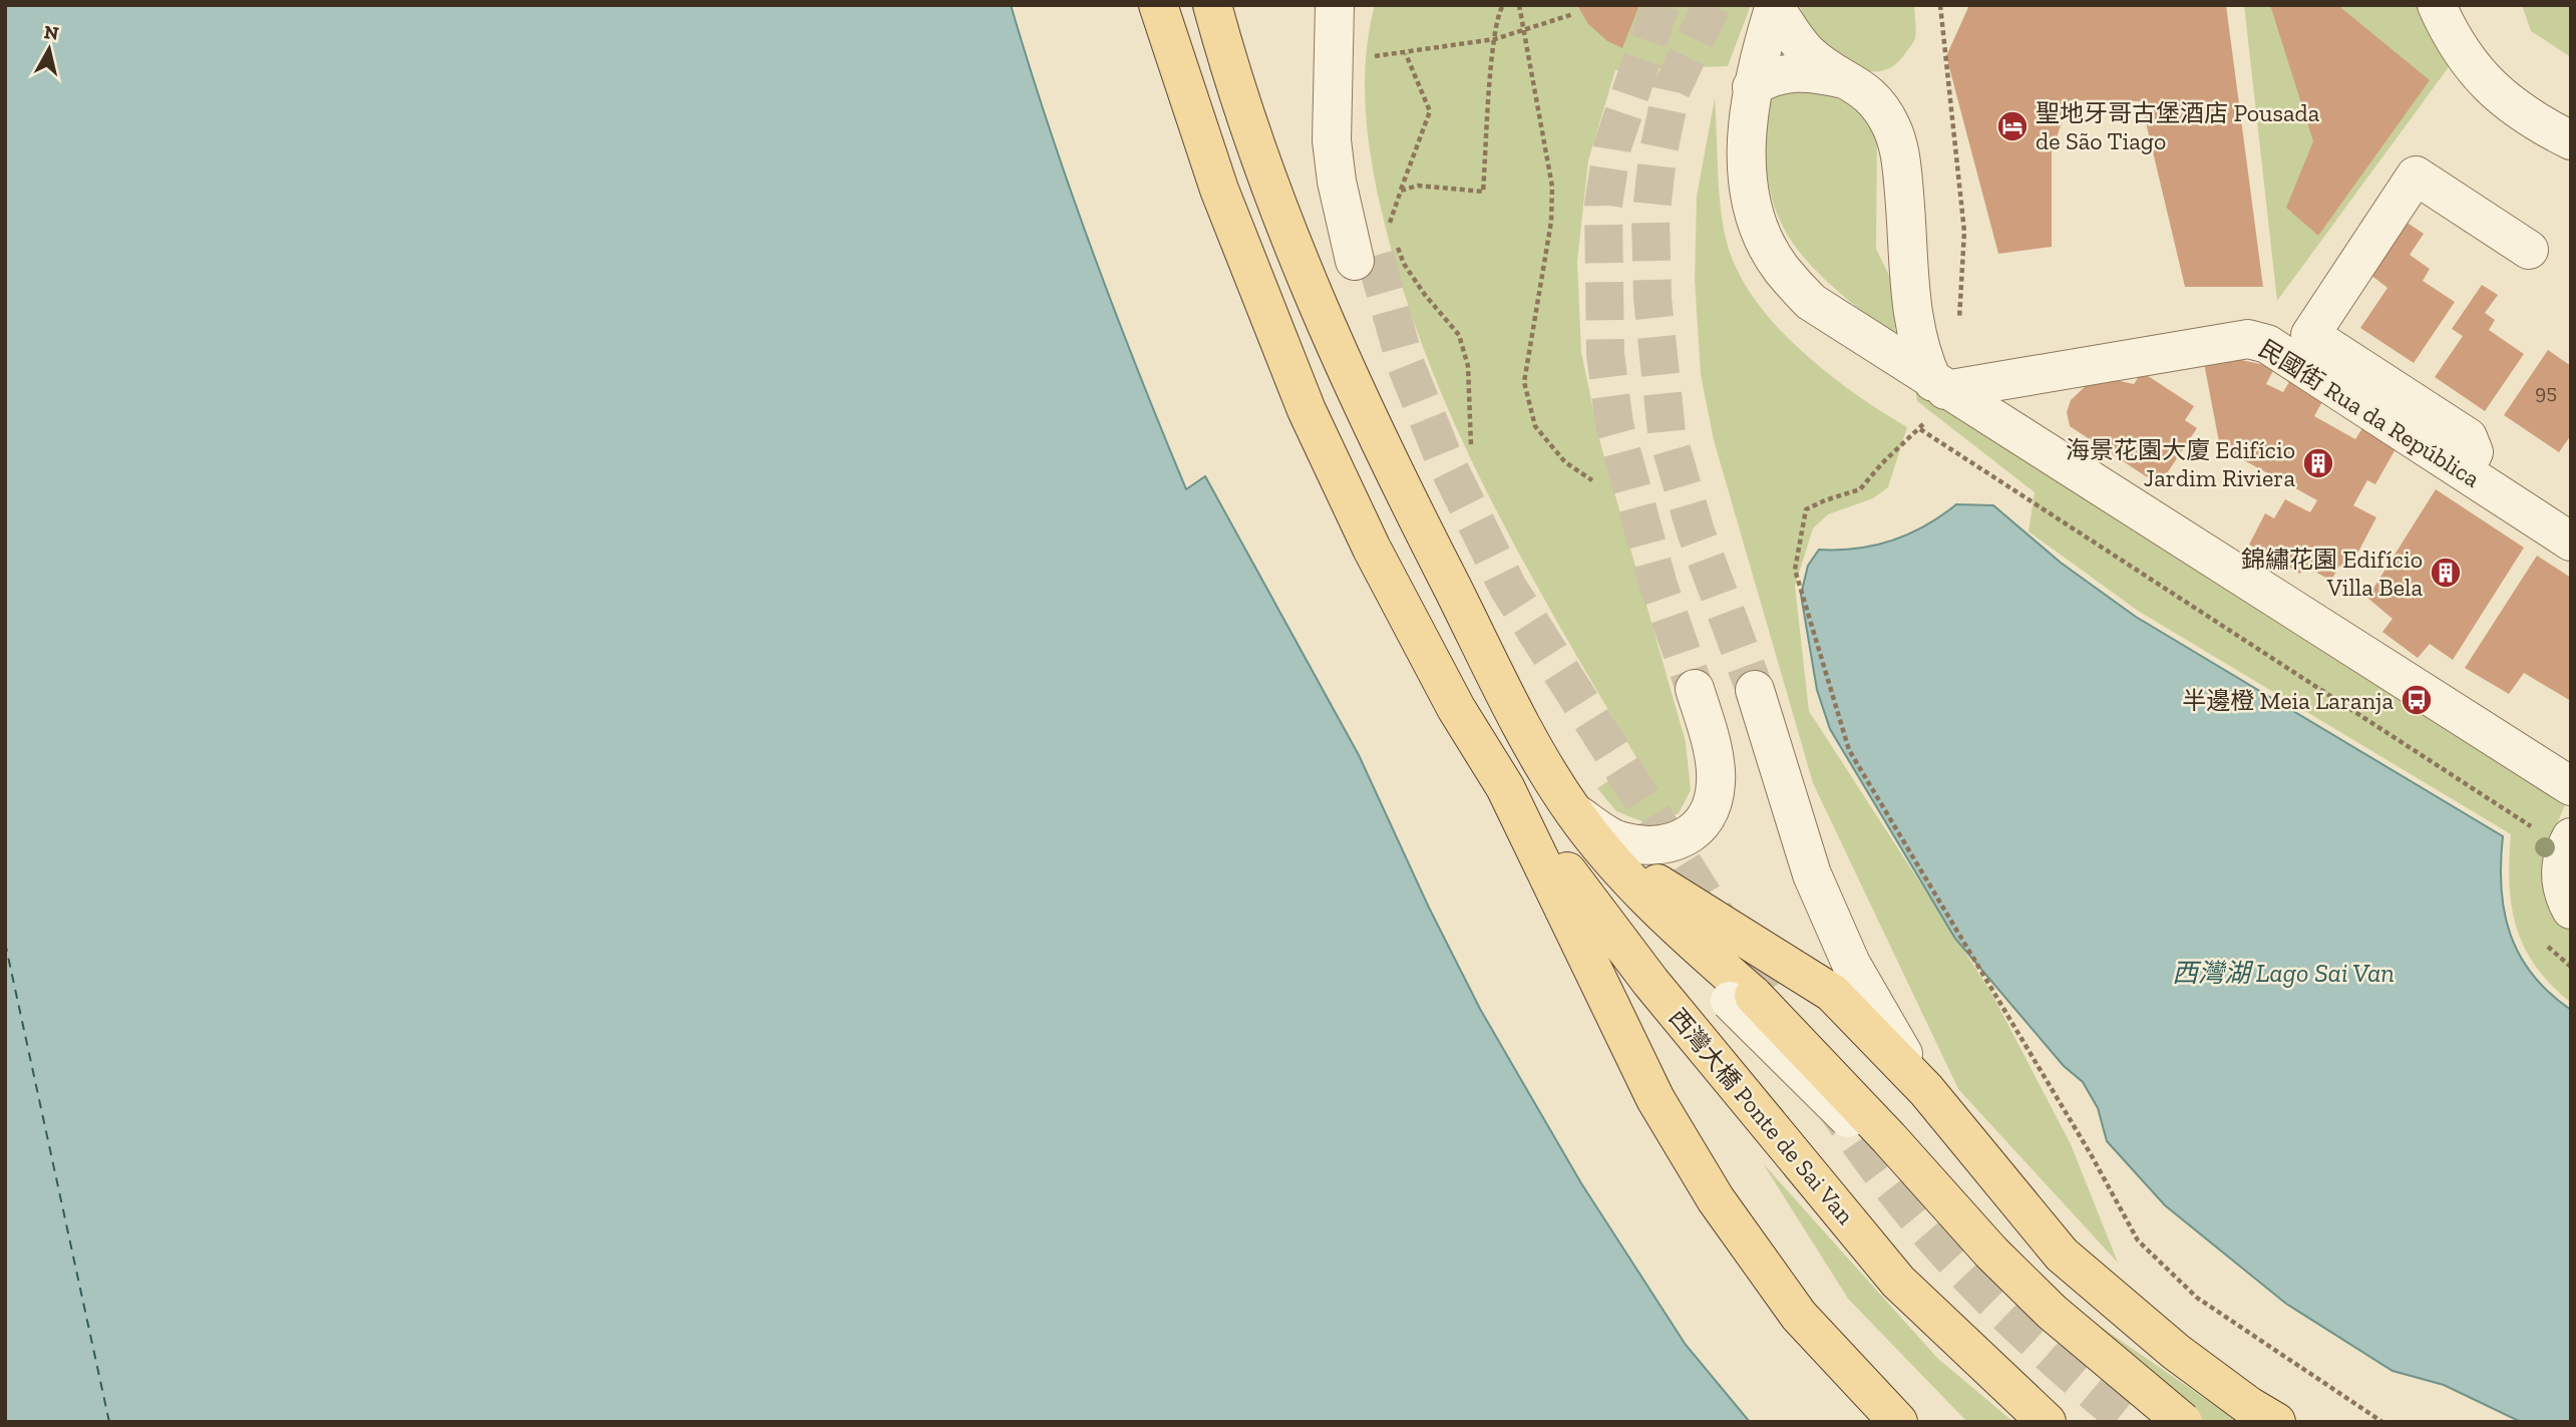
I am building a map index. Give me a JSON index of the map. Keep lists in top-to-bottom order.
{
  "streets": {
    "main road": ["西灣大橋 Ponte de Sai Van"],
    "street": ["民國街 Rua da República"]
  },
  "water": ["西灣湖 Lago Sai Van"],
  "places": {
    "hotel": ["聖地牙哥古堡酒店 Pousada de São Tiago"],
    "building": ["海景花園大廈 Edifício Jardim Riviera", "錦繡花園 Edifício Villa Bela"],
    "bus stop": ["半邊橙 Meia Laranja"]
  },
  "house_numbers": ["95"],
  "north": "top"
}
